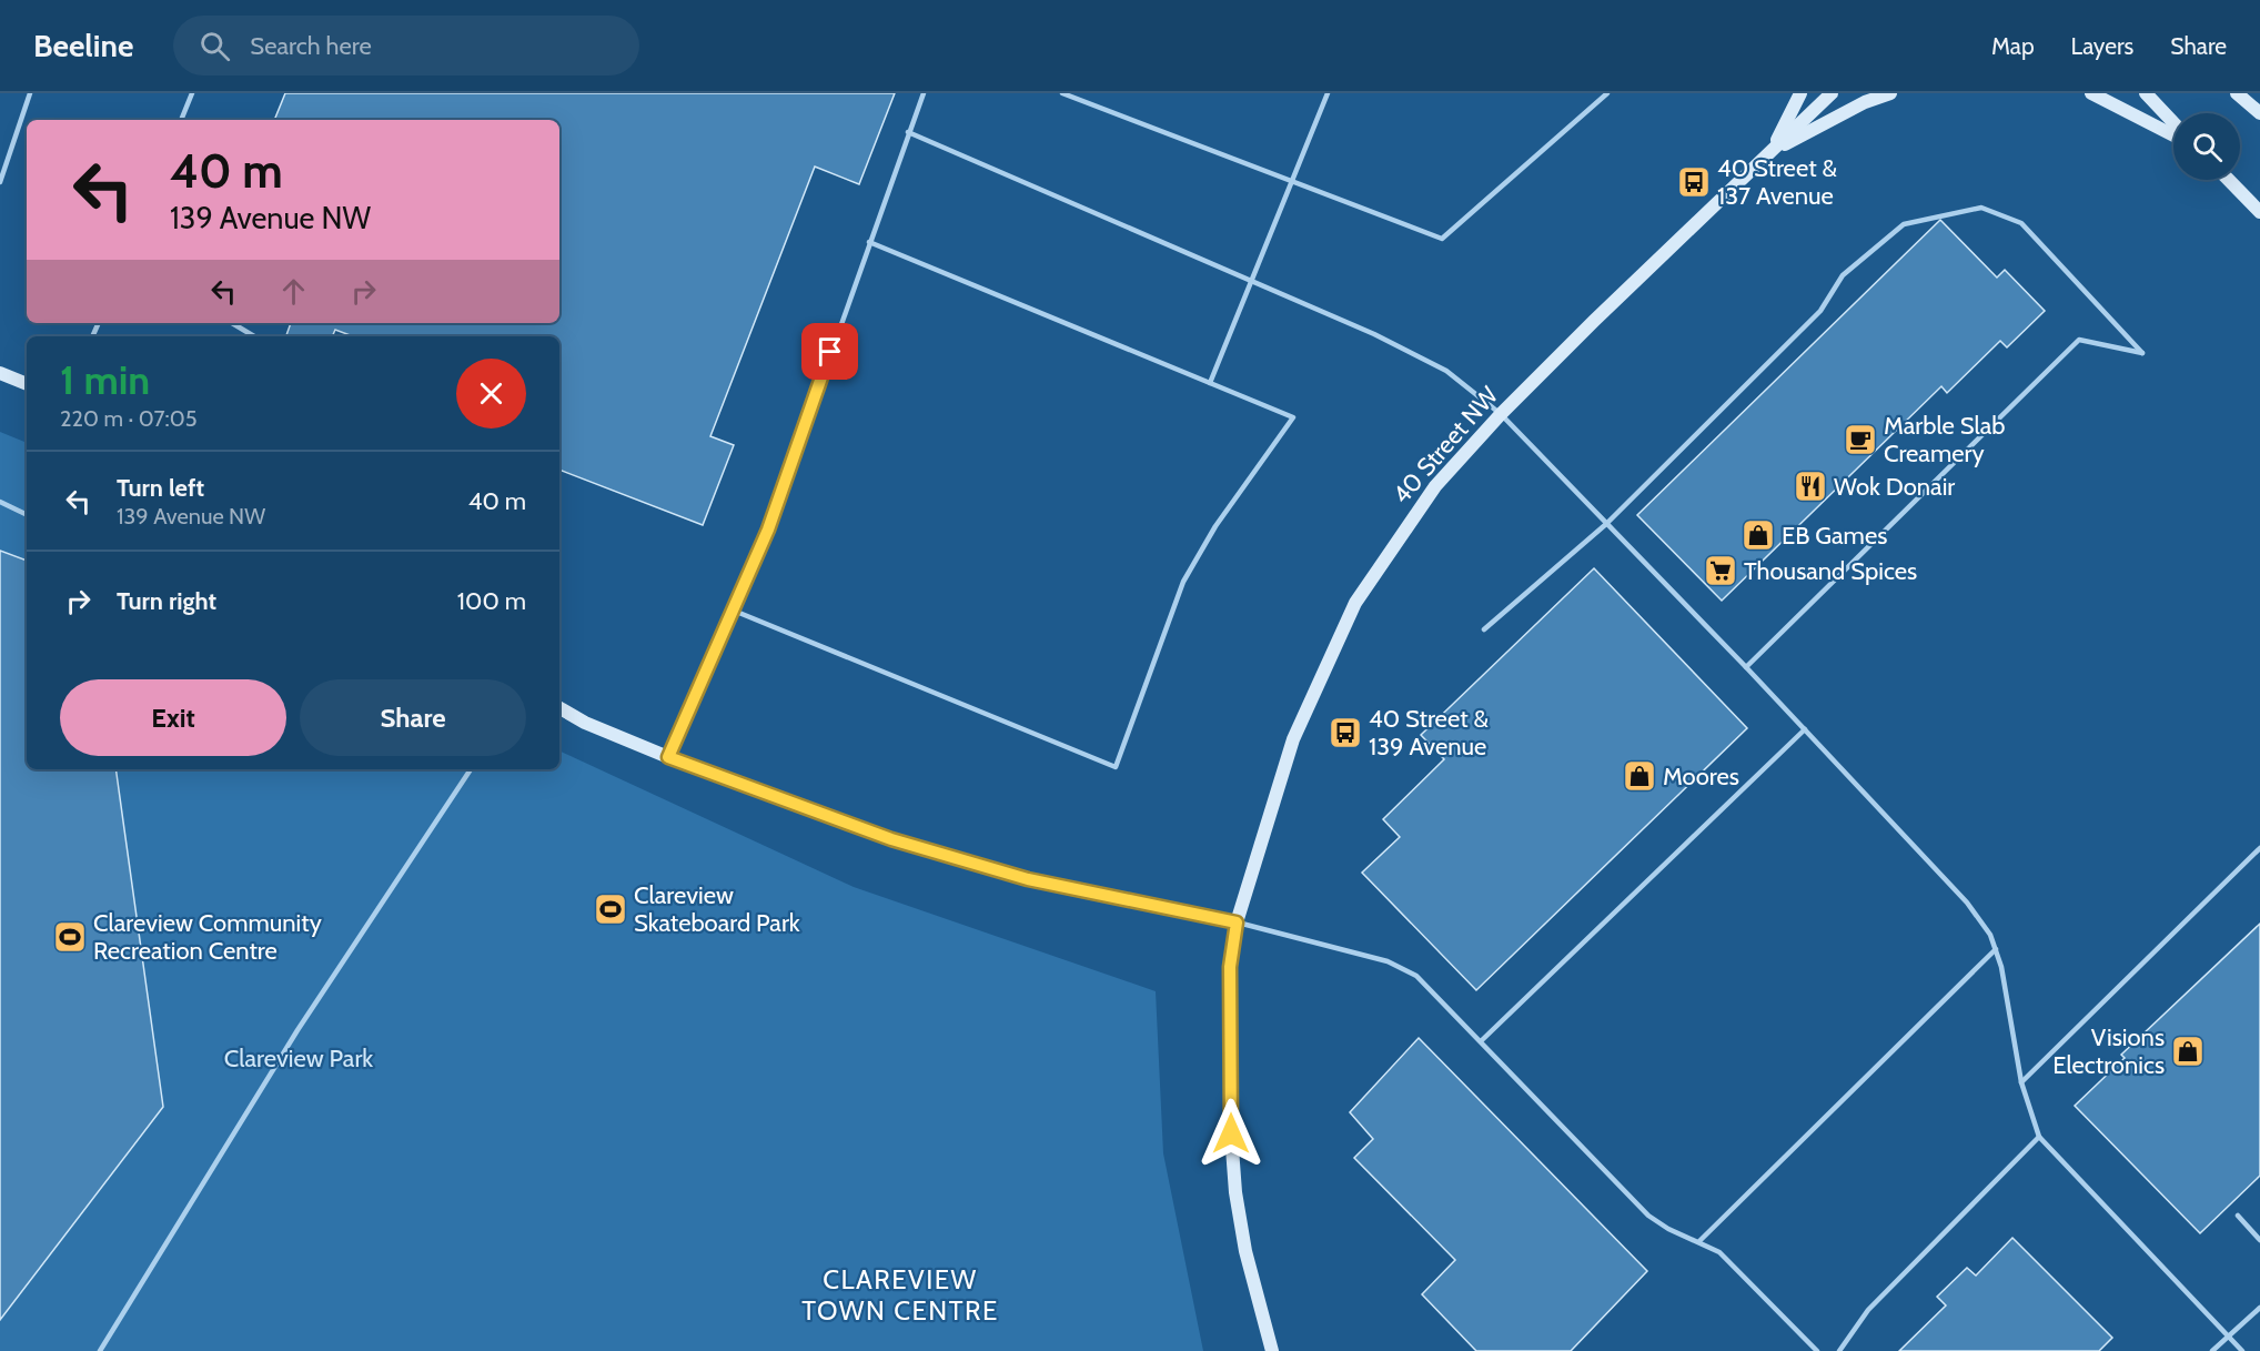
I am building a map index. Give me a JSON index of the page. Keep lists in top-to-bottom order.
{
  "streets": {
    "street": ["40 Street NW"]
  },
  "districts": ["CLAREVIEW TOWN CENTRE"],
  "parks": ["Clareview Park"],
  "places": {
    "bus stop": ["40 Street & 137 Avenue", "40 Street & 139 Avenue"],
    "cafe": ["Marble Slab Creamery"],
    "restaurant": ["Wok Donair"],
    "shop": ["EB Games", "Moores", "Visions Electronics"],
    "supermarket": ["Thousand Spices"],
    "sports": ["Clareview Skateboard Park", "Clareview Community Recreation Centre"]
  },
  "page": {
    "header": "Beeline",
    "search": "Search here",
    "nav": ["Map", "Layers", "Share"],
    "turn": ["40 m", "139 Avenue NW"],
    "heading": ["1 min", "220 m · 07:05"],
    "list": [
      {
        "name": "Turn left",
        "note": "139 Avenue NW",
        "value": "40 m"
      },
      {
        "name": "Turn right",
        "value": "100 m"
      }
    ],
    "buttons": ["Exit", "Share"]
  }
}
